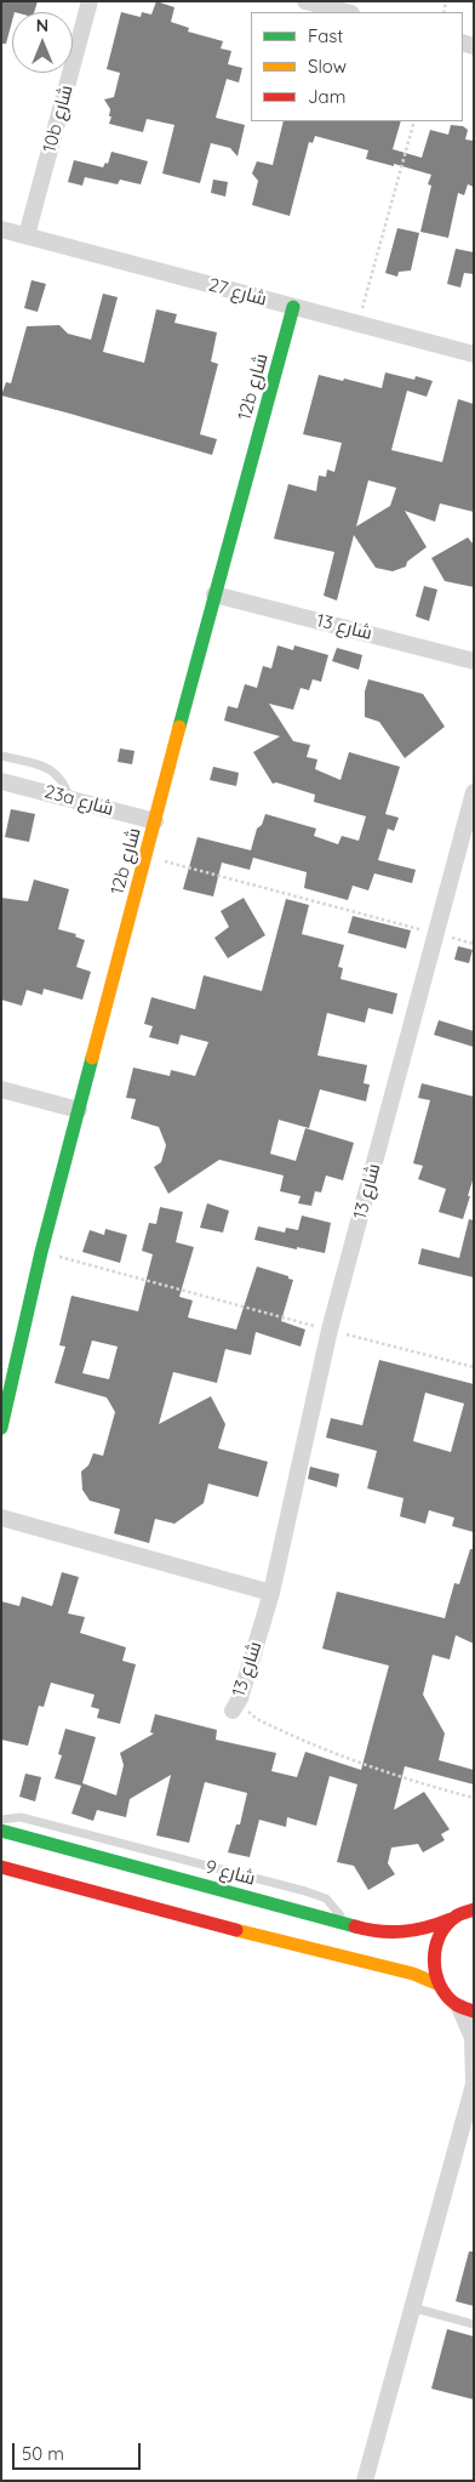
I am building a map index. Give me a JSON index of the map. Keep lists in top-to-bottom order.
{
  "streets": {
    "street": [
      "10b شارع",
      "شارع 27",
      "12b شارع",
      "شارع 13",
      "23a شارع",
      "شارع 9"
    ]
  },
  "crossings": [
    ["10b شارع", "شارع 27"],
    ["شارع 27", "12b شارع"],
    ["12b شارع", "شارع 13"],
    ["12b شارع", "23a شارع"]
  ],
  "legend": ["Fast", "Slow", "Jam"],
  "scale_bar": "50 m",
  "north": "top"
}
